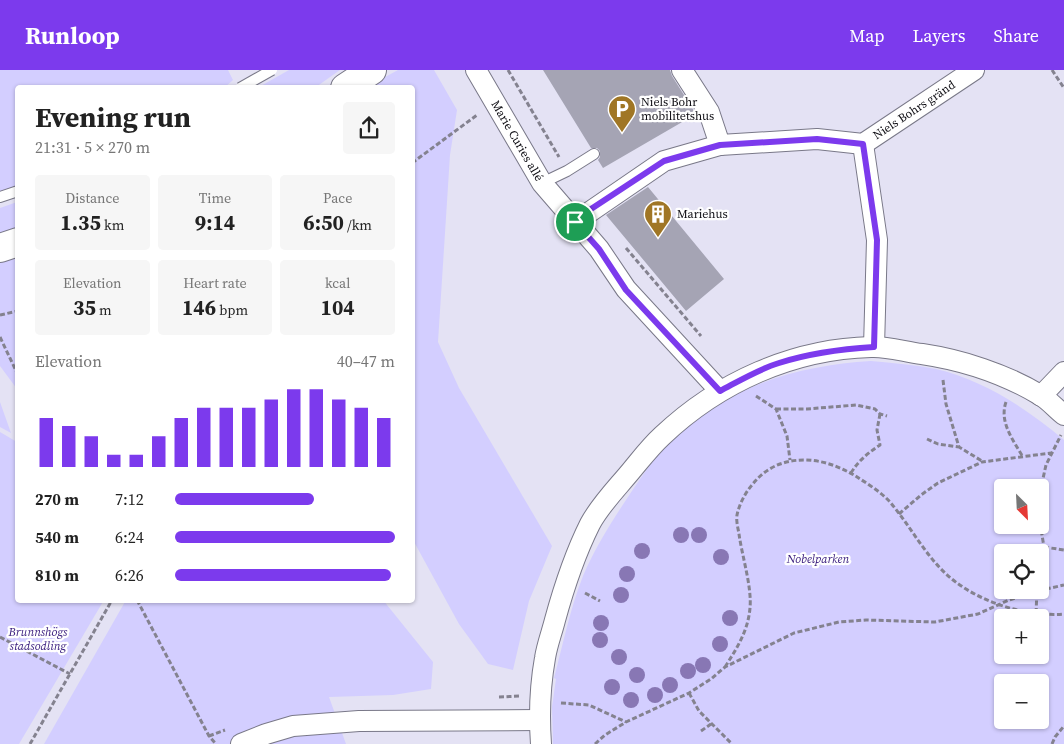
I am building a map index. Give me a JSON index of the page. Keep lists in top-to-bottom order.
{
  "streets": {
    "street": ["Niels Bohrs gränd", "Marie Curies allé"]
  },
  "crossings": [
    ["Niels Bohrs gränd", "Marie Curies allé"]
  ],
  "parks": ["Nobelparken", "Brunnshögs stadsodling"],
  "places": {
    "parking": ["Niels Bohr mobilitetshus"],
    "building": ["Mariehus"]
  },
  "north": "bottom right",
  "page": {
    "header": "Runloop",
    "nav": ["Map", "Layers", "Share"],
    "heading": ["Evening run", "21:31 · 5 × 270 m"],
    "stats": [
      ["Distance", "1.35 km"],
      ["Time", "9:14"],
      ["Pace", "6:50 /km"],
      ["Elevation", "35 m"],
      ["Heart rate", "146 bpm"],
      ["kcal", "104"]
    ],
    "chart": ["Elevation", "40–47 m"],
    "map_buttons": ["+", "−"],
    "list": [
      {
        "name": "270 m",
        "note": "7:12"
      },
      {
        "name": "540 m",
        "note": "6:24"
      },
      {
        "name": "810 m",
        "note": "6:26"
      }
    ]
  }
}
